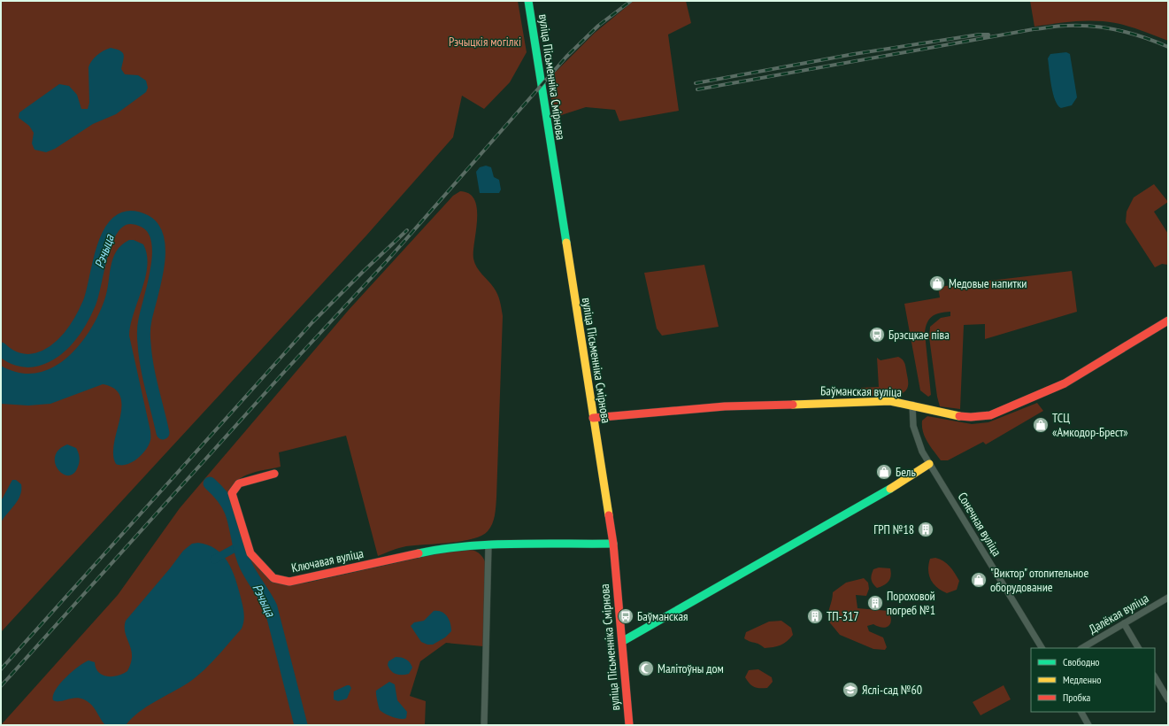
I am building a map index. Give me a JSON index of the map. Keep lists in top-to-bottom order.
{
  "streets": {
    "street": [
      "вуліца Пісьменніка Смірнова",
      "Баўманская вуліца",
      "Сонечная вуліца",
      "Ключавая вуліца",
      "Далёкая вуліца"
    ]
  },
  "crossings": [
    ["вуліца Пісьменніка Смірнова", "Баўманская вуліца"],
    ["вуліца Пісьменніка Смірнова", "Ключавая вуліца"],
    ["Баўманская вуліца", "Сонечная вуліца"]
  ],
  "water": ["Рэчыца"],
  "parks": ["Рэчыцкія могілкі"],
  "places": {
    "shop": [
      "Медовые напитки",
      "ТСЦ «Амкодор-Брест»",
      "Бель",
      "\"Виктор\" отопительное оборудование"
    ],
    "bus stop": ["Брэсцкае піва", "Баўманская"],
    "building": ["ГРП №18", "Пороховой погреб №1", "ТП-317"],
    "mosque": ["Малітоўны дом"],
    "school or university": ["Яслі-сад №60"]
  },
  "legend": ["Свободно", "Медленно", "Пробка"]
}
